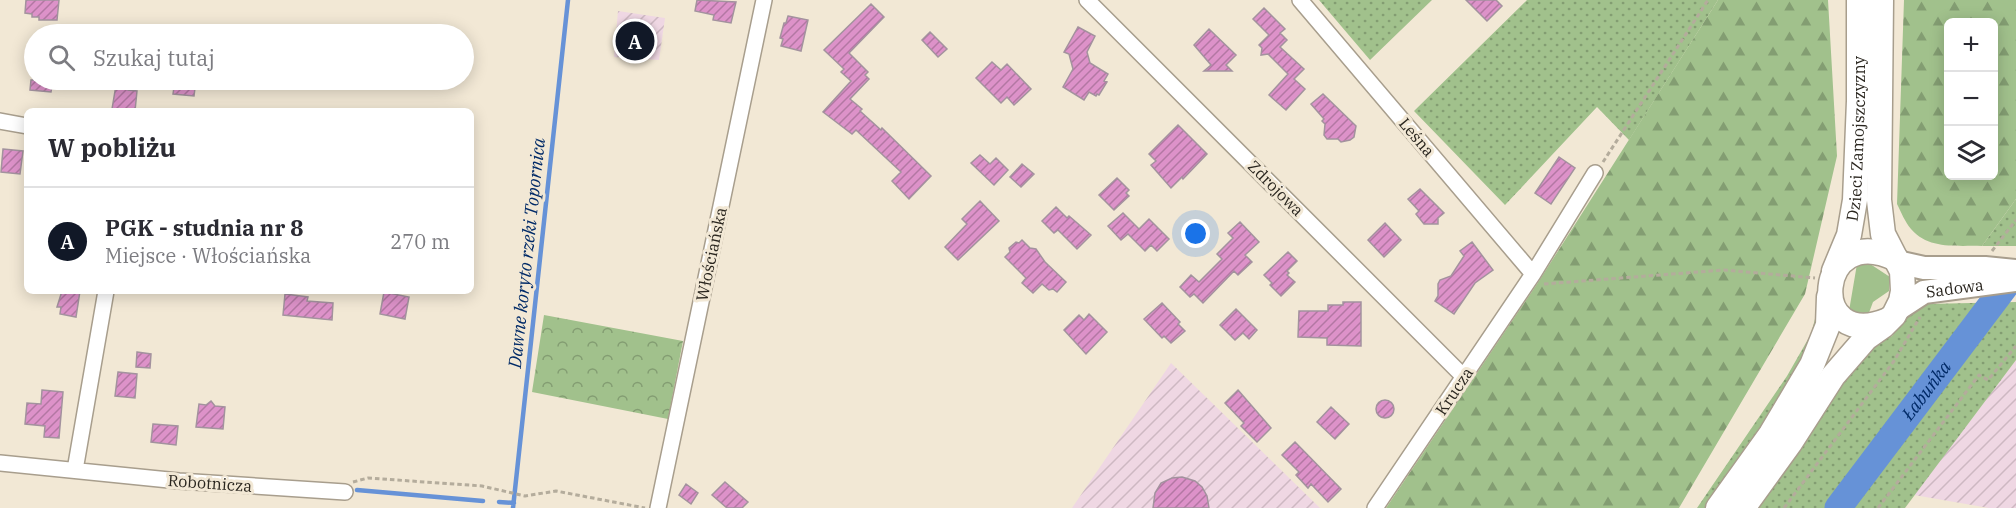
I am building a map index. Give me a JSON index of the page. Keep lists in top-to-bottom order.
{
  "streets": {
    "main road": ["Dzieci Zamojszczyzny", "Sadowa"],
    "street": [
      "Leśna",
      "Zdrojowa",
      "Włościańska",
      "Krucza",
      "Robotnicza"
    ]
  },
  "crossings": [
    ["Leśna", "Krucza"],
    ["Dzieci Zamojszczyzny", "Sadowa"],
    ["Zdrojowa", "Krucza"]
  ],
  "water": ["Dawne koryto rzeki Topornica", "Łabuńka"],
  "page": {
    "map_buttons": ["+", "−"],
    "pins": "A",
    "search": "Szukaj tutaj",
    "heading": "W pobliżu",
    "list": [
      {
        "mark": "A",
        "name": "PGK - studnia nr 8",
        "note": "Miejsce · Włościańska",
        "value": "270 m"
      }
    ]
  }
}
